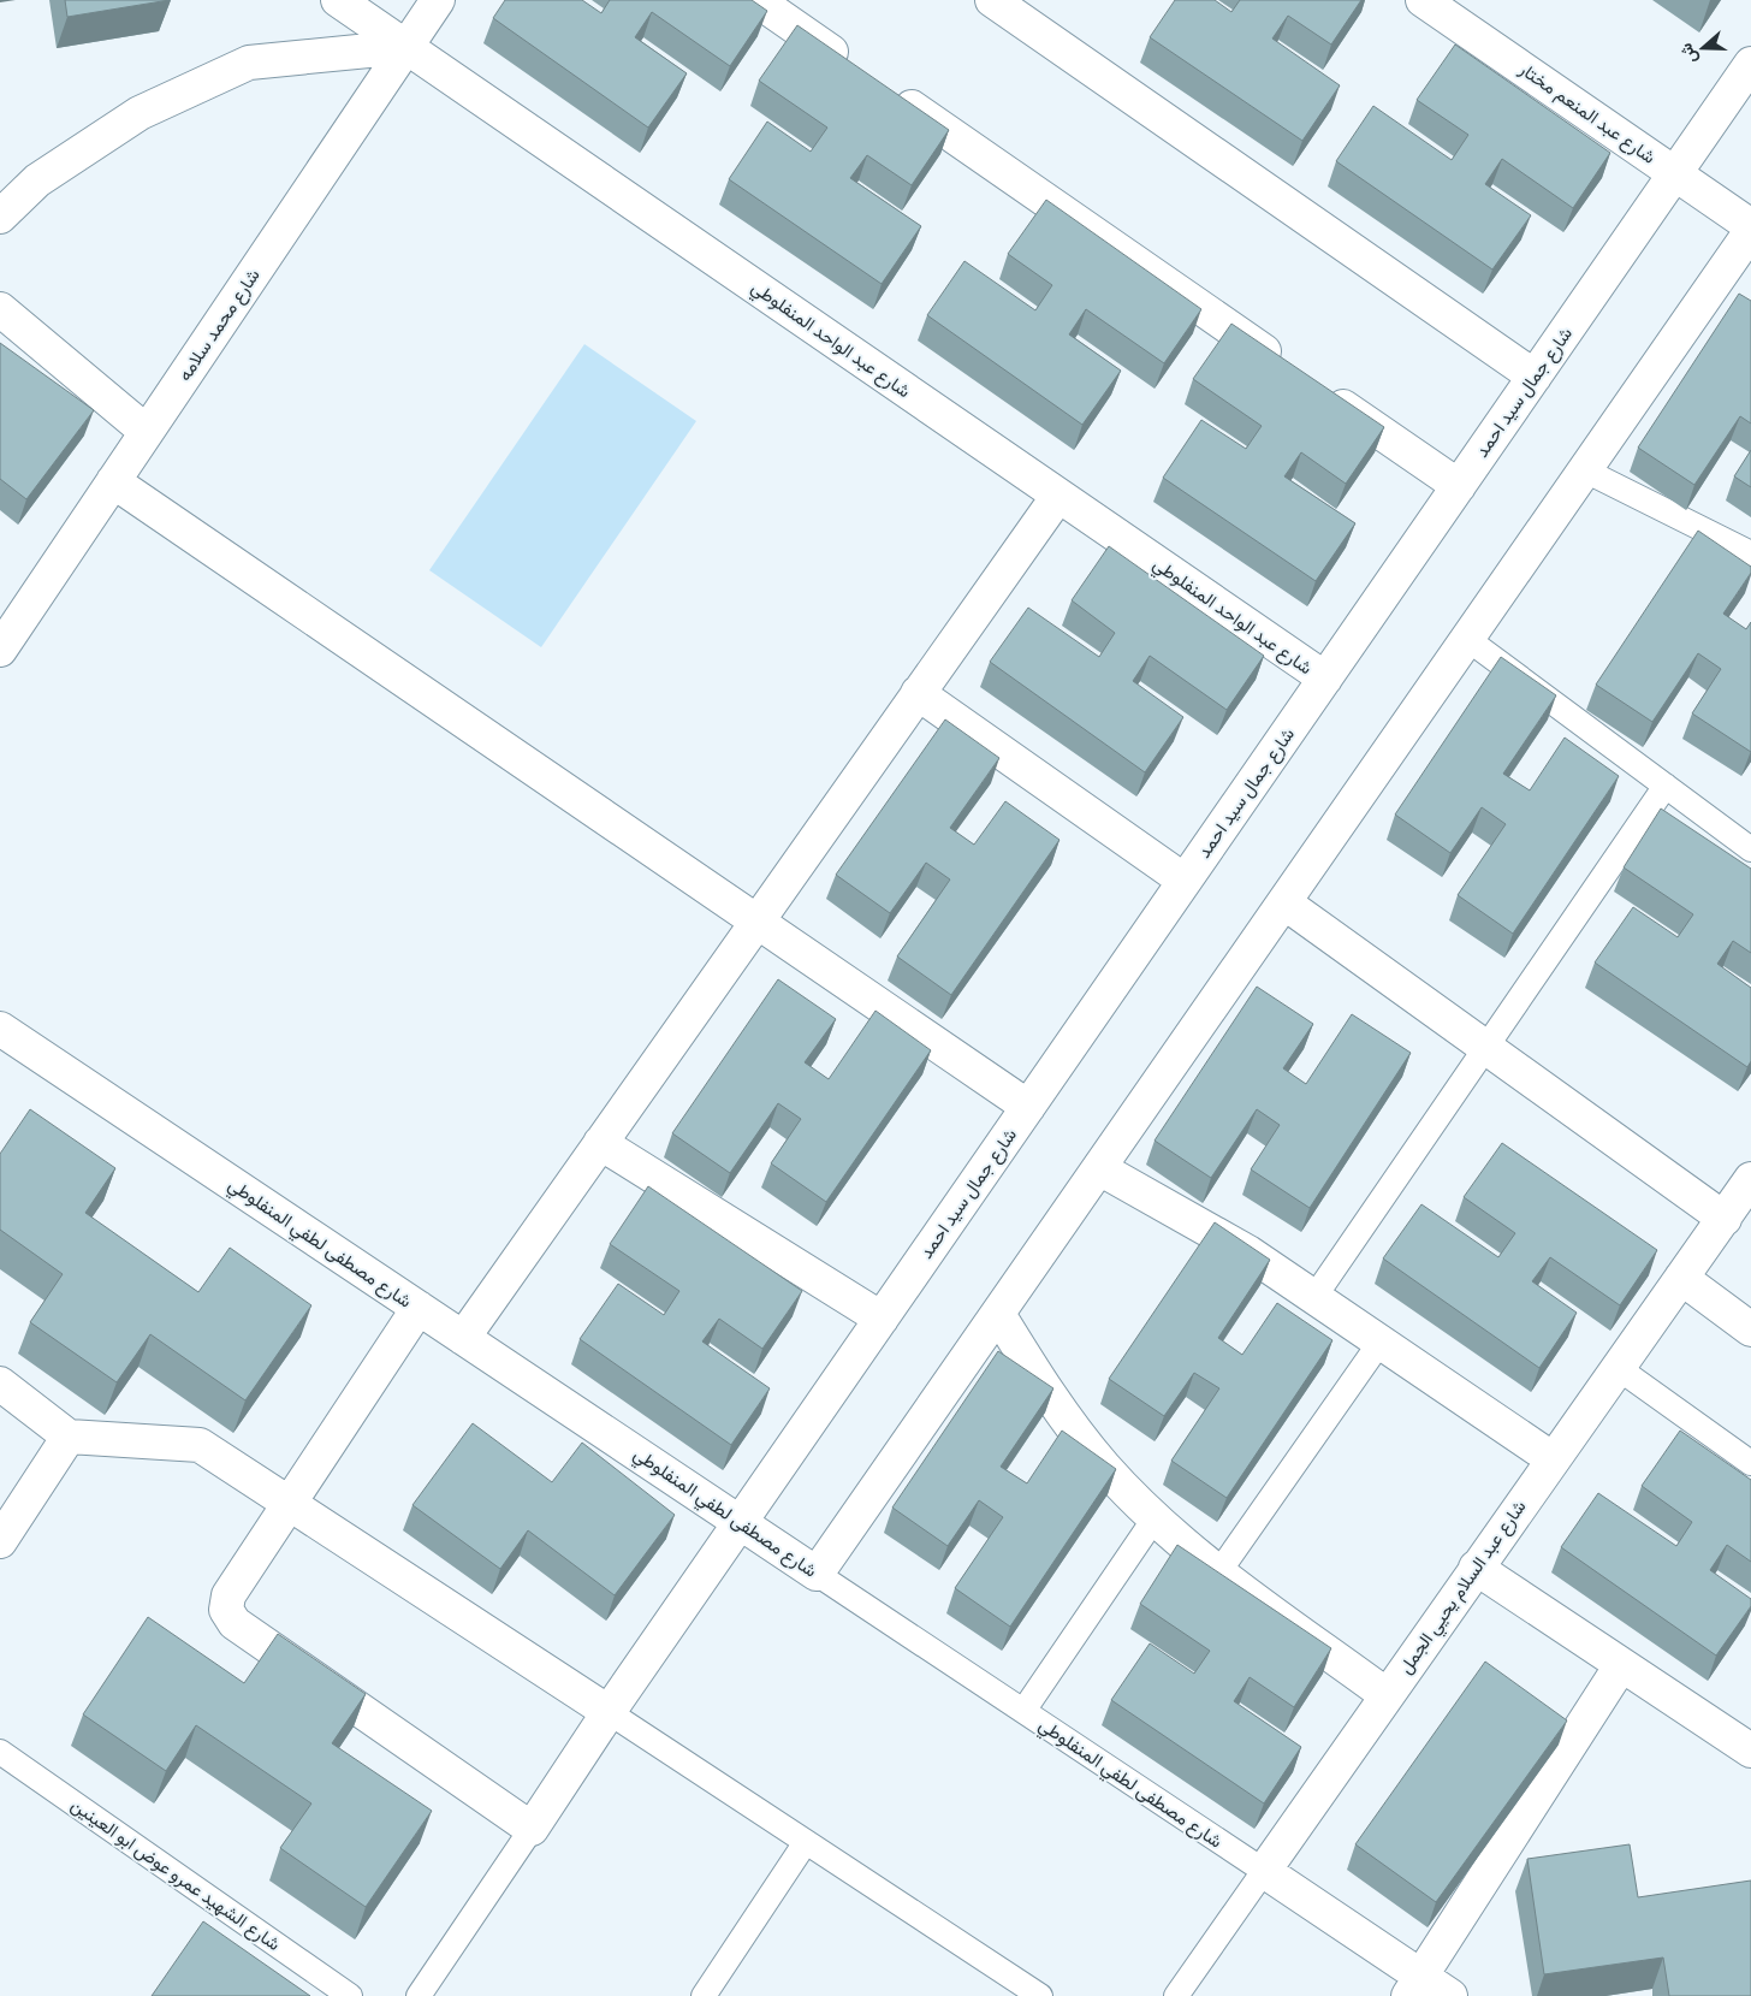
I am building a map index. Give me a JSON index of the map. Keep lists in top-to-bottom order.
{
  "streets": {
    "street": [
      "شارع عبد المنعم مختار",
      "شارع محمد سلامه",
      "شارع عبد الواحد المنفلوطي",
      "شارع جمال سيد احمد",
      "شارع مصطفى لطفي المنفلوطي",
      "شارع عبد السلام يحيي الجمل"
    ],
    "lane": ["شارع الشهيد عمرو عوض ابو العينين"]
  },
  "crossings": [
    ["شارع عبد المنعم مختار", "شارع جمال سيد احمد"],
    ["شارع محمد سلامه", "شارع عبد الواحد المنفلوطي"],
    ["شارع عبد الواحد المنفلوطي", "شارع جمال سيد احمد"],
    ["شارع جمال سيد احمد", "شارع مصطفى لطفي المنفلوطي"],
    ["شارع مصطفى لطفي المنفلوطي", "شارع عبد السلام يحيي الجمل"]
  ],
  "north": "left"
}
